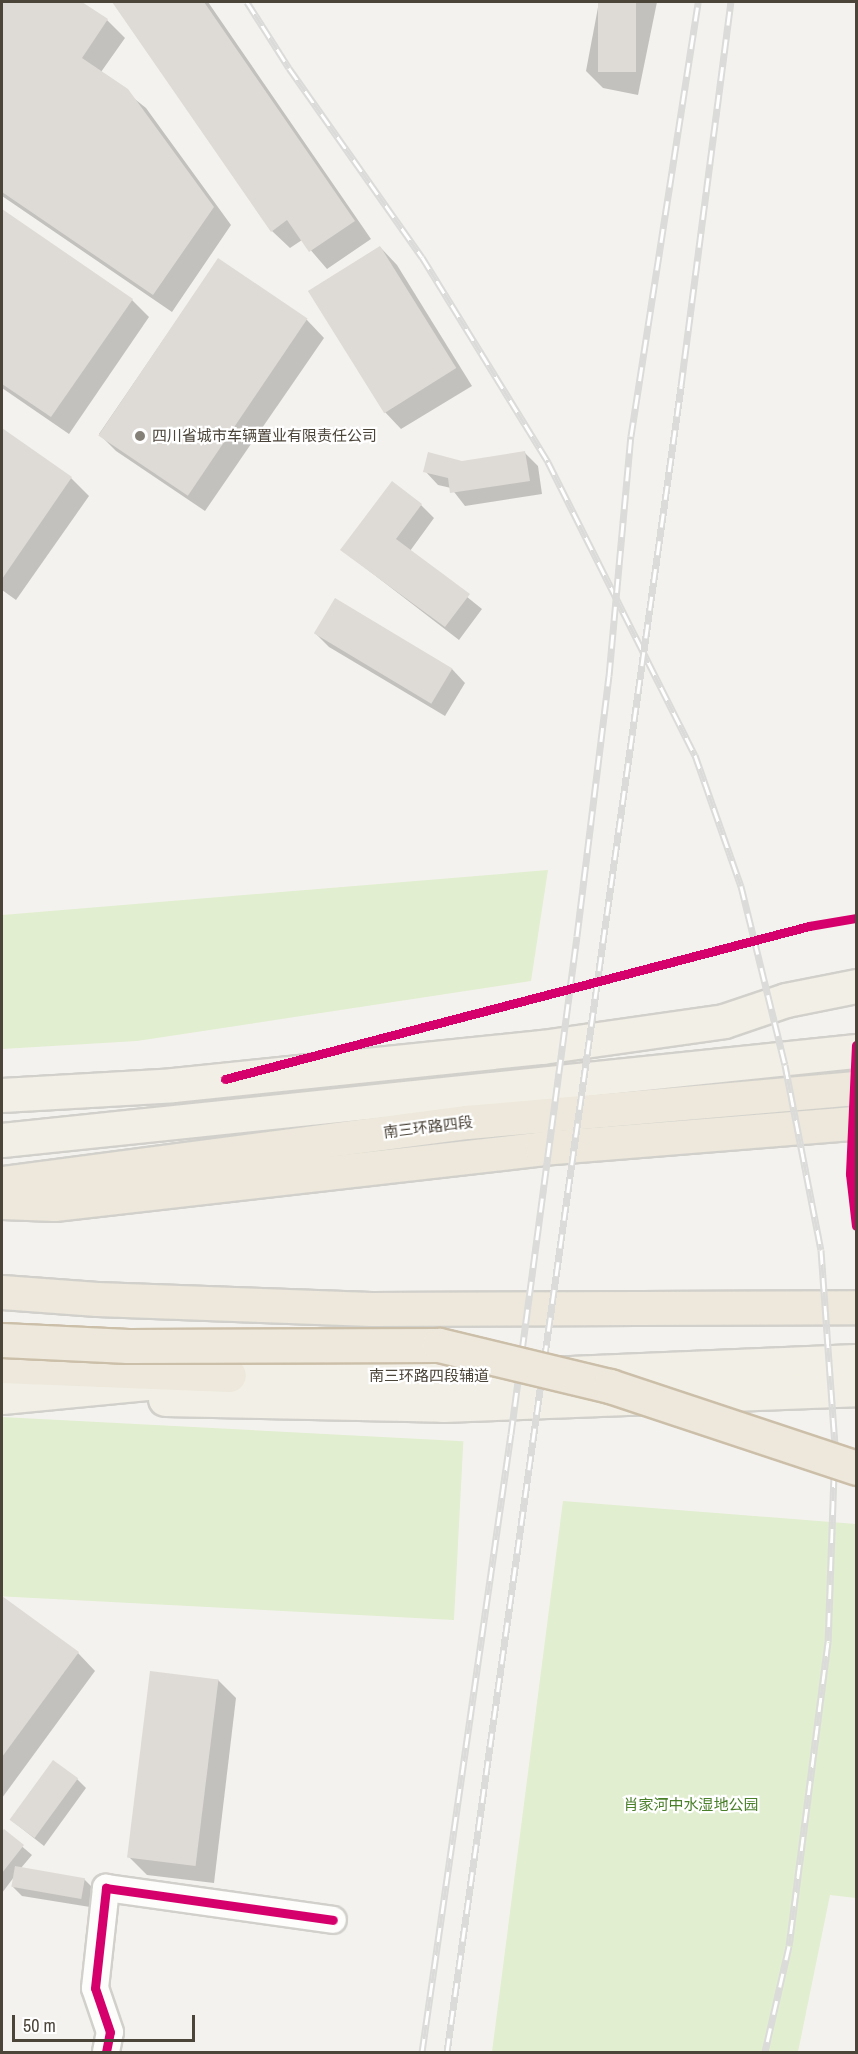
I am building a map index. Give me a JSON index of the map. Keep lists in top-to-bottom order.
{
  "streets": {
    "highway": ["南三环路四段"],
    "main road": ["南三环路四段辅道"]
  },
  "parks": ["肖家河中水湿地公园"],
  "places": ["四川省城市车辆置业有限责任公司"],
  "scale_bar": "50 m"
}
